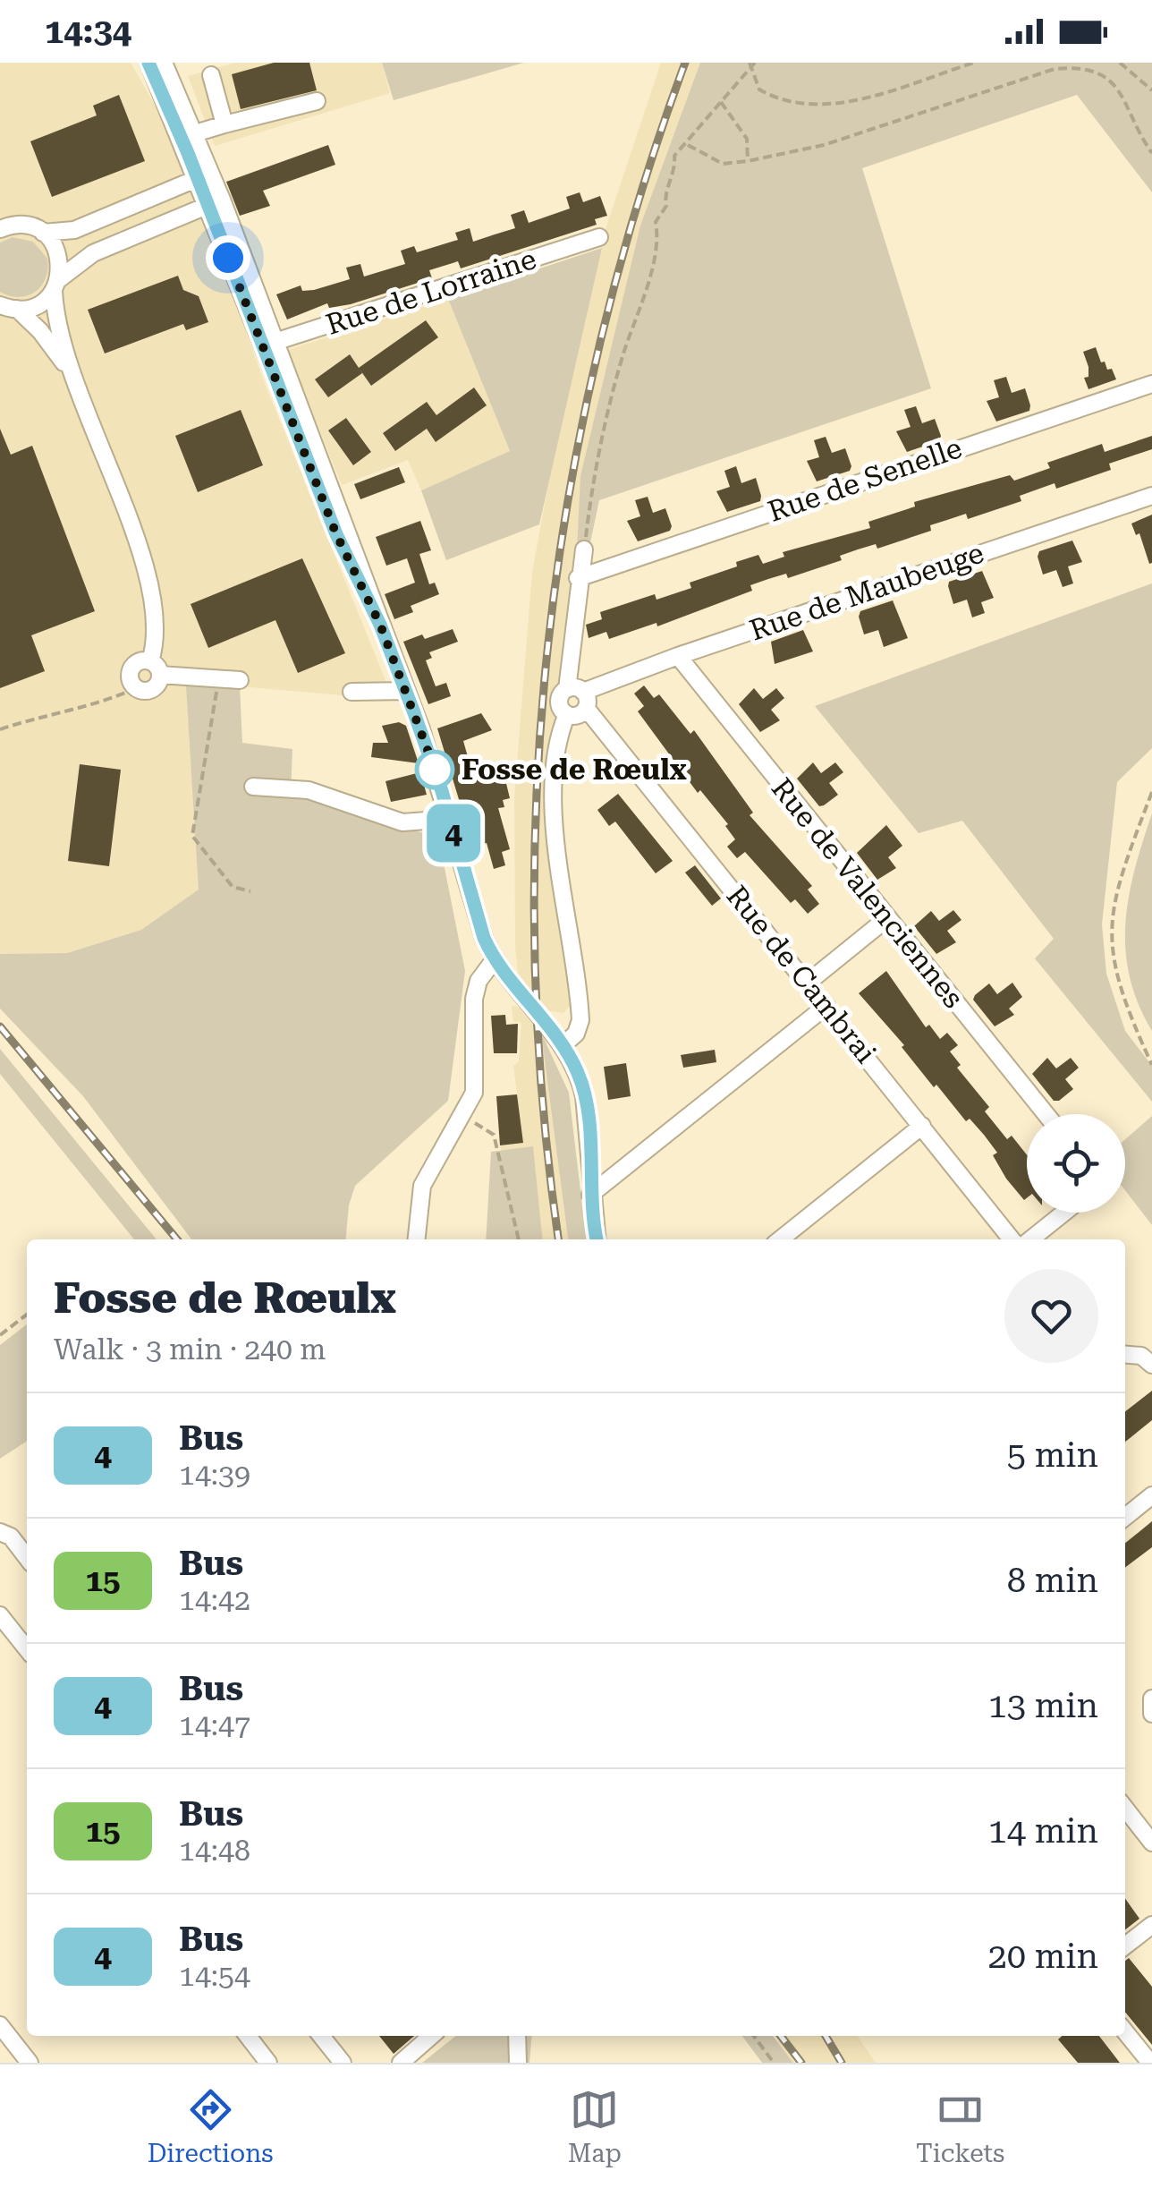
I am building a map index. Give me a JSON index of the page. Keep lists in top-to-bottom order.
{
  "streets": {
    "street": [
      "Rue de Lorraine",
      "Rue de Senelle",
      "Rue de Maubeuge",
      "Rue de Valenciennes",
      "Rue de Cambrai"
    ]
  },
  "crossings": [
    ["Rue de Maubeuge", "Rue de Valenciennes"],
    ["Rue de Maubeuge", "Rue de Cambrai"]
  ],
  "places": ["Fosse de Rœulx"],
  "lines": ["bus line 4"],
  "page": {
    "status": "14:34",
    "on_map": "4",
    "heading": ["Fosse de Rœulx", "Walk · 3 min · 240 m"],
    "list": [
      {
        "mark": "4",
        "name": "Bus",
        "note": "14:39",
        "value": "5 min"
      },
      {
        "mark": "15",
        "name": "Bus",
        "note": "14:42",
        "value": "8 min"
      },
      {
        "mark": "4",
        "name": "Bus",
        "note": "14:47",
        "value": "13 min"
      },
      {
        "mark": "15",
        "name": "Bus",
        "note": "14:48",
        "value": "14 min"
      },
      {
        "mark": "4",
        "name": "Bus",
        "note": "14:54",
        "value": "20 min"
      }
    ],
    "tabs": ["Directions", "Map", "Tickets"]
  }
}
